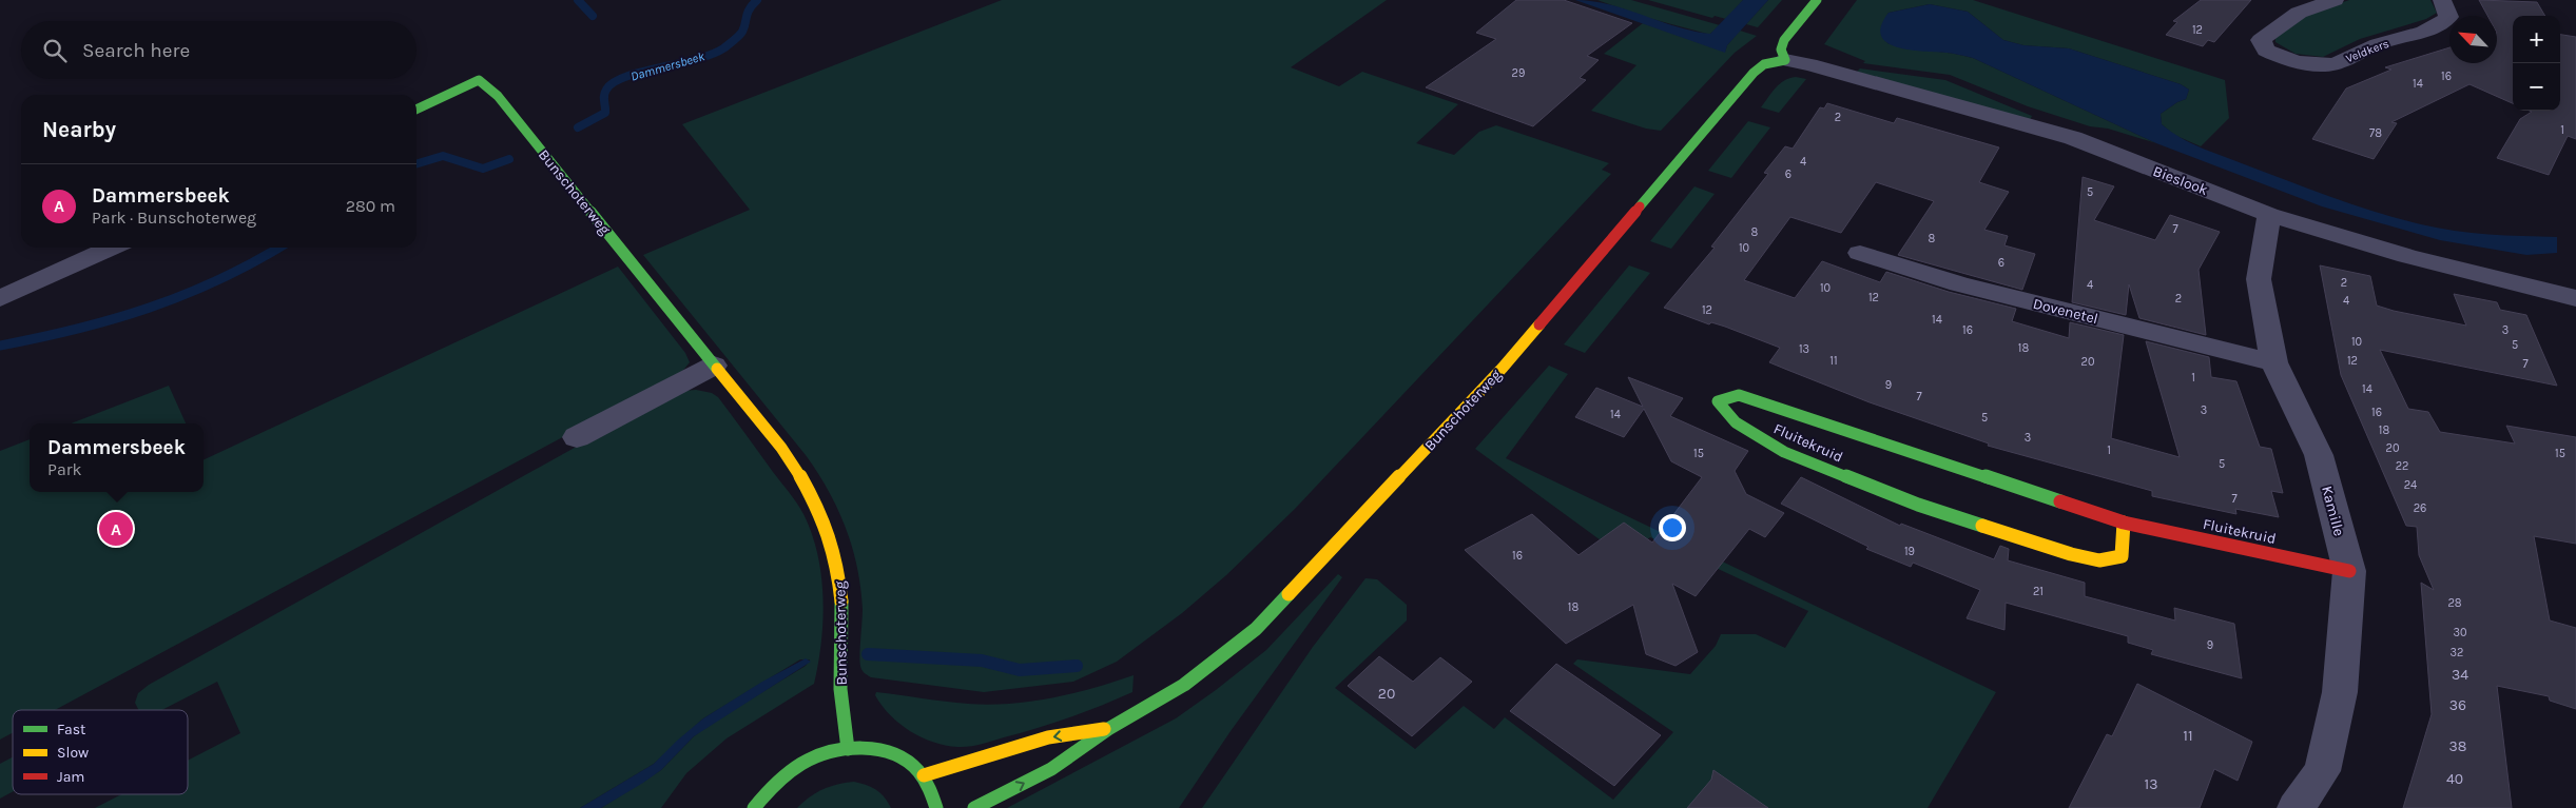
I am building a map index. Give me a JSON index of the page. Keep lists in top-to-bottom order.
{
  "streets": {
    "street": [
      "Veldkers",
      "Bieslook",
      "Bunschoterweg",
      "Dovenetel",
      "Fluitekruid",
      "Kamille"
    ]
  },
  "crossings": [
    ["Bieslook", "Bunschoterweg"],
    ["Bieslook", "Kamille"],
    ["Dovenetel", "Kamille"],
    ["Fluitekruid", "Kamille"]
  ],
  "water": ["Dammersbeek"],
  "house_numbers": [
    "12",
    "29",
    "16",
    "14",
    "2",
    "1",
    "78",
    "4",
    "6",
    "5",
    "7",
    "8",
    "8",
    "10",
    "6",
    "2",
    "4",
    "10",
    "12",
    "2",
    "4",
    "12",
    "14",
    "16",
    "3",
    "10",
    "5",
    "18",
    "13",
    "11",
    "12",
    "20",
    "7",
    "1",
    "9",
    "14",
    "7",
    "3",
    "16",
    "14",
    "5",
    "18",
    "3",
    "20",
    "1",
    "15",
    "15",
    "5",
    "22",
    "24",
    "7",
    "26",
    "19",
    "16",
    "21",
    "28",
    "18",
    "30",
    "9",
    "32",
    "34",
    "20",
    "36",
    "11",
    "38",
    "40",
    "13"
  ],
  "legend": ["Fast", "Slow", "Jam"],
  "north": "top left",
  "page": {
    "map_buttons": ["+", "−"],
    "search": "Search here",
    "heading": "Nearby",
    "list": [
      {
        "mark": "A",
        "name": "Dammersbeek",
        "note": "Park · Bunschoterweg",
        "value": "280 m"
      }
    ],
    "popup": ["Dammersbeek", "Park"],
    "pins": "A"
  }
}
